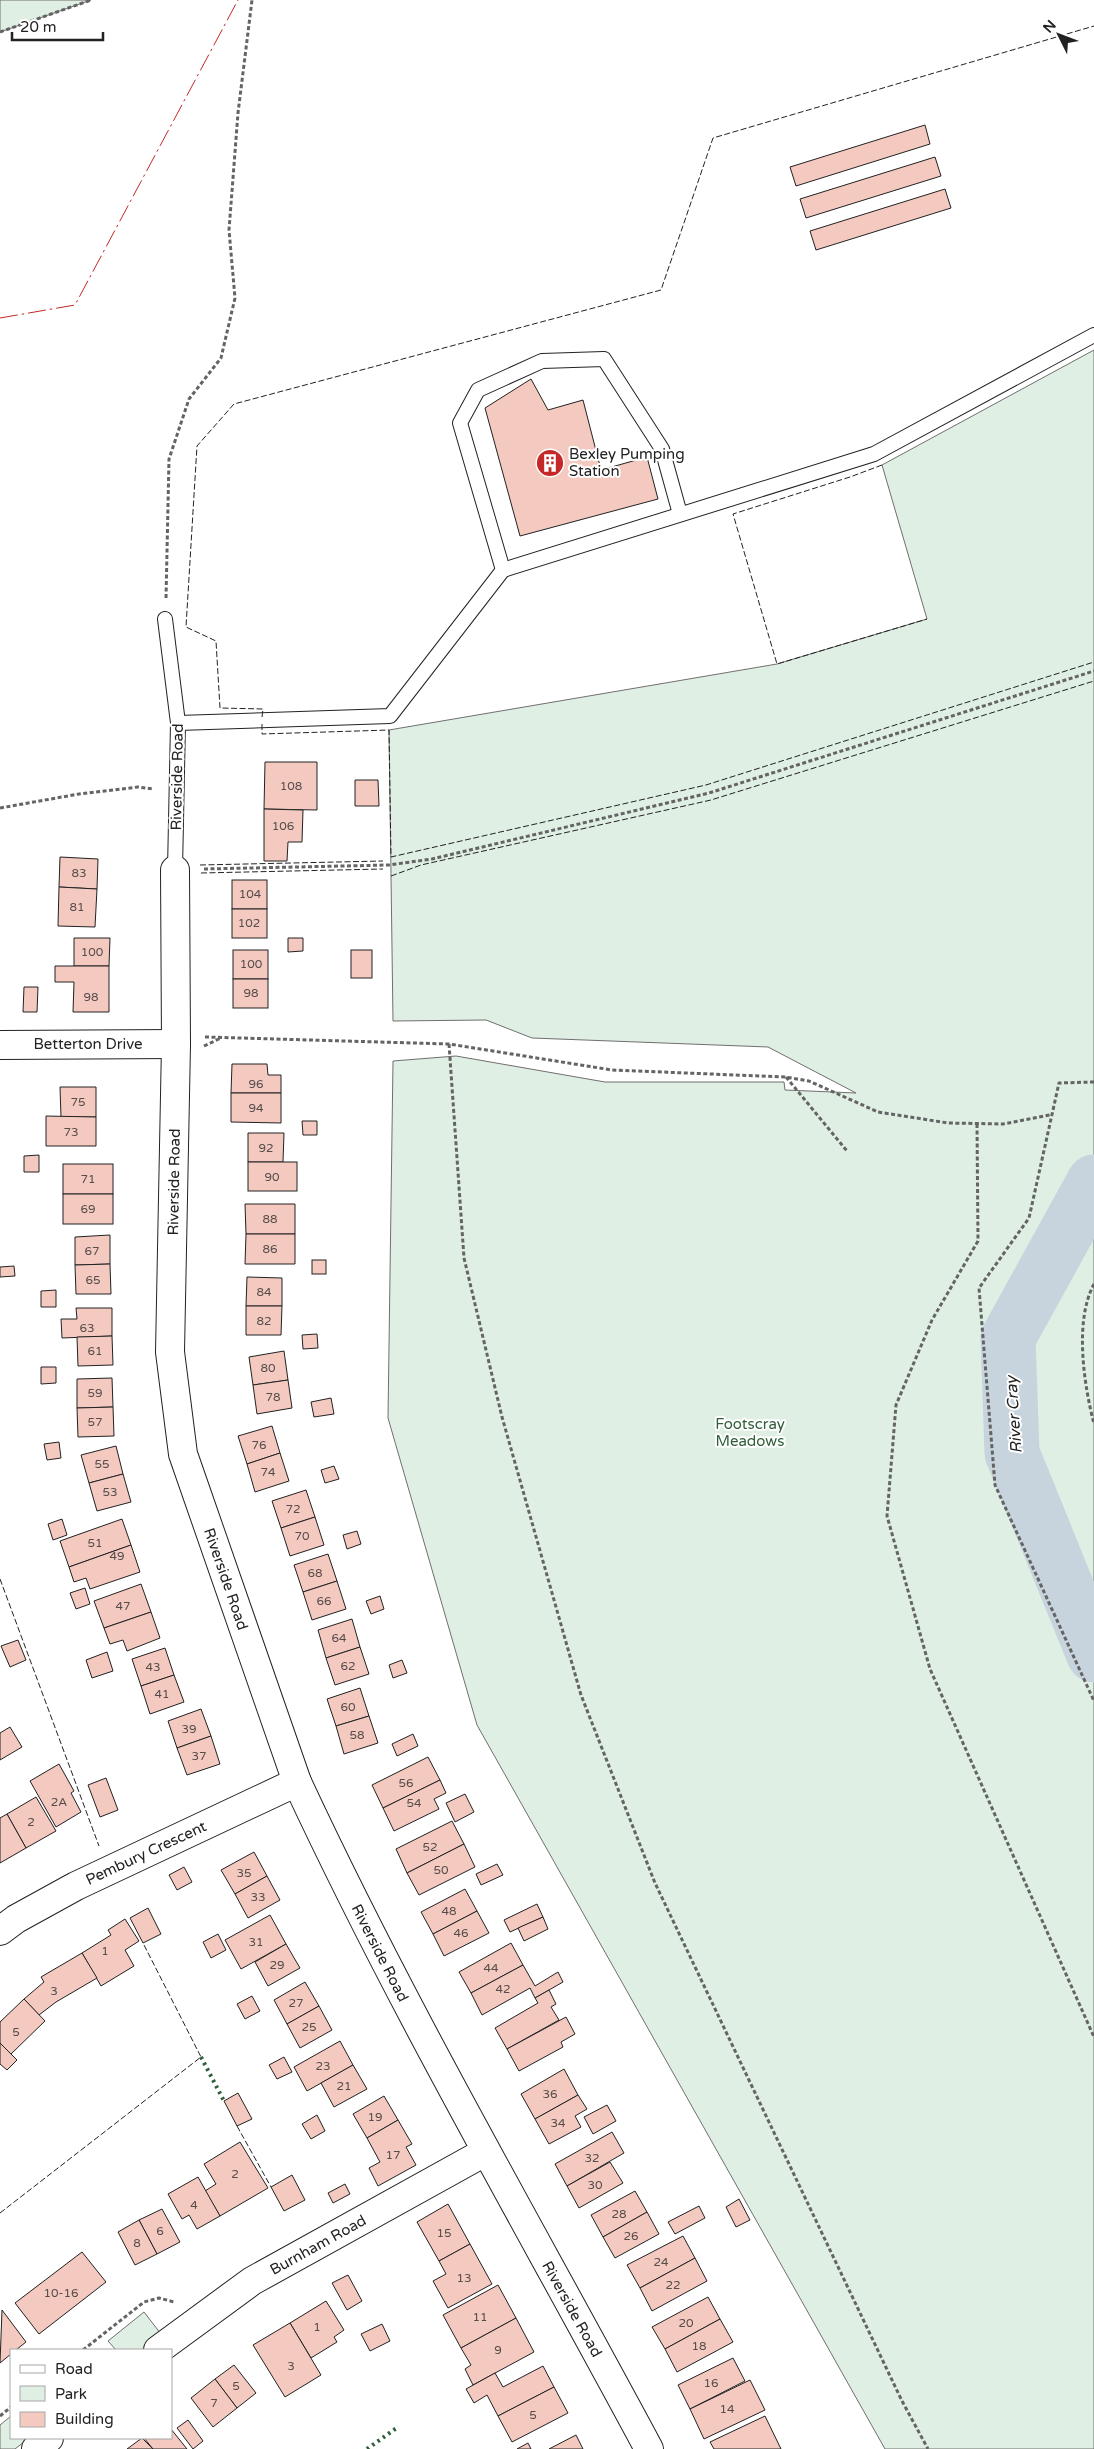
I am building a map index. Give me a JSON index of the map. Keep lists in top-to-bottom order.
{
  "streets": {
    "street": [
      "Riverside Road",
      "Betterton Drive",
      "Pembury Crescent",
      "Burnham Road"
    ]
  },
  "crossings": [
    ["Riverside Road", "Betterton Drive"],
    ["Riverside Road", "Pembury Crescent"],
    ["Riverside Road", "Burnham Road"]
  ],
  "water": ["River Cray"],
  "parks": ["Footscray Meadows"],
  "places": {
    "building": ["Bexley Pumping Station"]
  },
  "house_numbers": [
    "108",
    "106",
    "83",
    "104",
    "81",
    "102",
    "100",
    "100",
    "98",
    "98",
    "96",
    "75",
    "94",
    "73",
    "92",
    "90",
    "71",
    "69",
    "88",
    "86",
    "67",
    "65",
    "84",
    "82",
    "63",
    "61",
    "80",
    "59",
    "78",
    "57",
    "76",
    "55",
    "74",
    "53",
    "72",
    "70",
    "51",
    "49",
    "68",
    "66",
    "47",
    "64",
    "62",
    "43",
    "41",
    "60",
    "39",
    "58",
    "37",
    "56",
    "2A",
    "54",
    "2",
    "52",
    "50",
    "35",
    "33",
    "48",
    "46",
    "31",
    "1",
    "29",
    "44",
    "42",
    "3",
    "27",
    "25",
    "5",
    "23",
    "21",
    "36",
    "19",
    "34",
    "17",
    "32",
    "2",
    "30",
    "4",
    "28",
    "6",
    "15",
    "26",
    "8",
    "24",
    "13",
    "22",
    "10-16",
    "11",
    "20",
    "1",
    "18",
    "9",
    "3",
    "16",
    "5",
    "7",
    "14",
    "5"
  ],
  "legend": ["Road", "Park", "Building"],
  "scale_bar": "20 m",
  "north": "top left"
}
